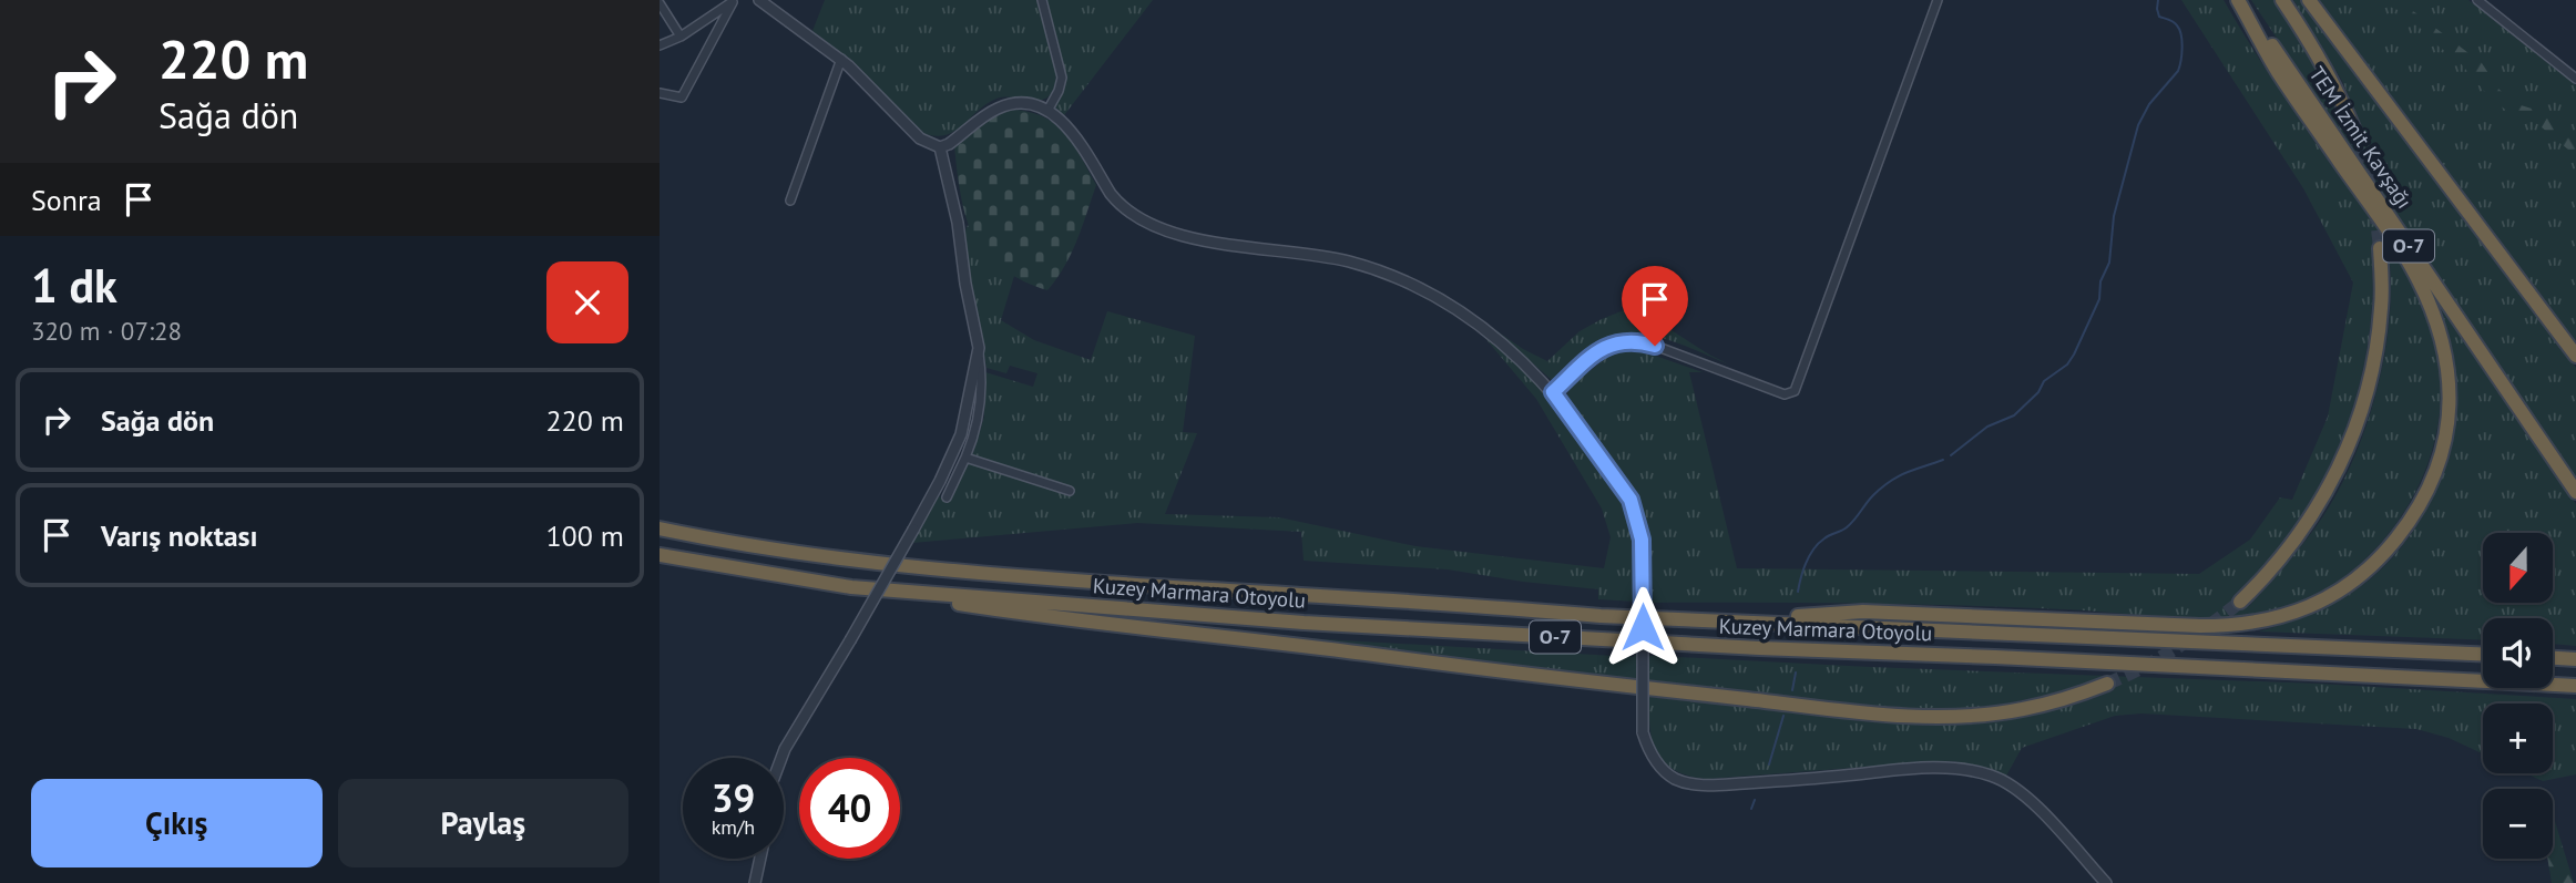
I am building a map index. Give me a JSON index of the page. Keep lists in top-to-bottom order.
{
  "streets": {
    "highway": ["TEM İzmit Kavşağı", "O-7", "Kuzey Marmara Otoyolu"]
  },
  "north": "bottom",
  "page": {
    "turn": ["220 m", "Sağa dön"],
    "then": "Sonra",
    "heading": ["1 dk", "320 m · 07:28"],
    "list": [
      {
        "name": "Sağa dön",
        "value": "220 m"
      },
      {
        "name": "Varış noktası",
        "value": "100 m"
      }
    ],
    "map_buttons": ["+", "−"],
    "speed": "39 km/h",
    "limit": "40",
    "buttons": ["Çıkış", "Paylaş"]
  }
}
